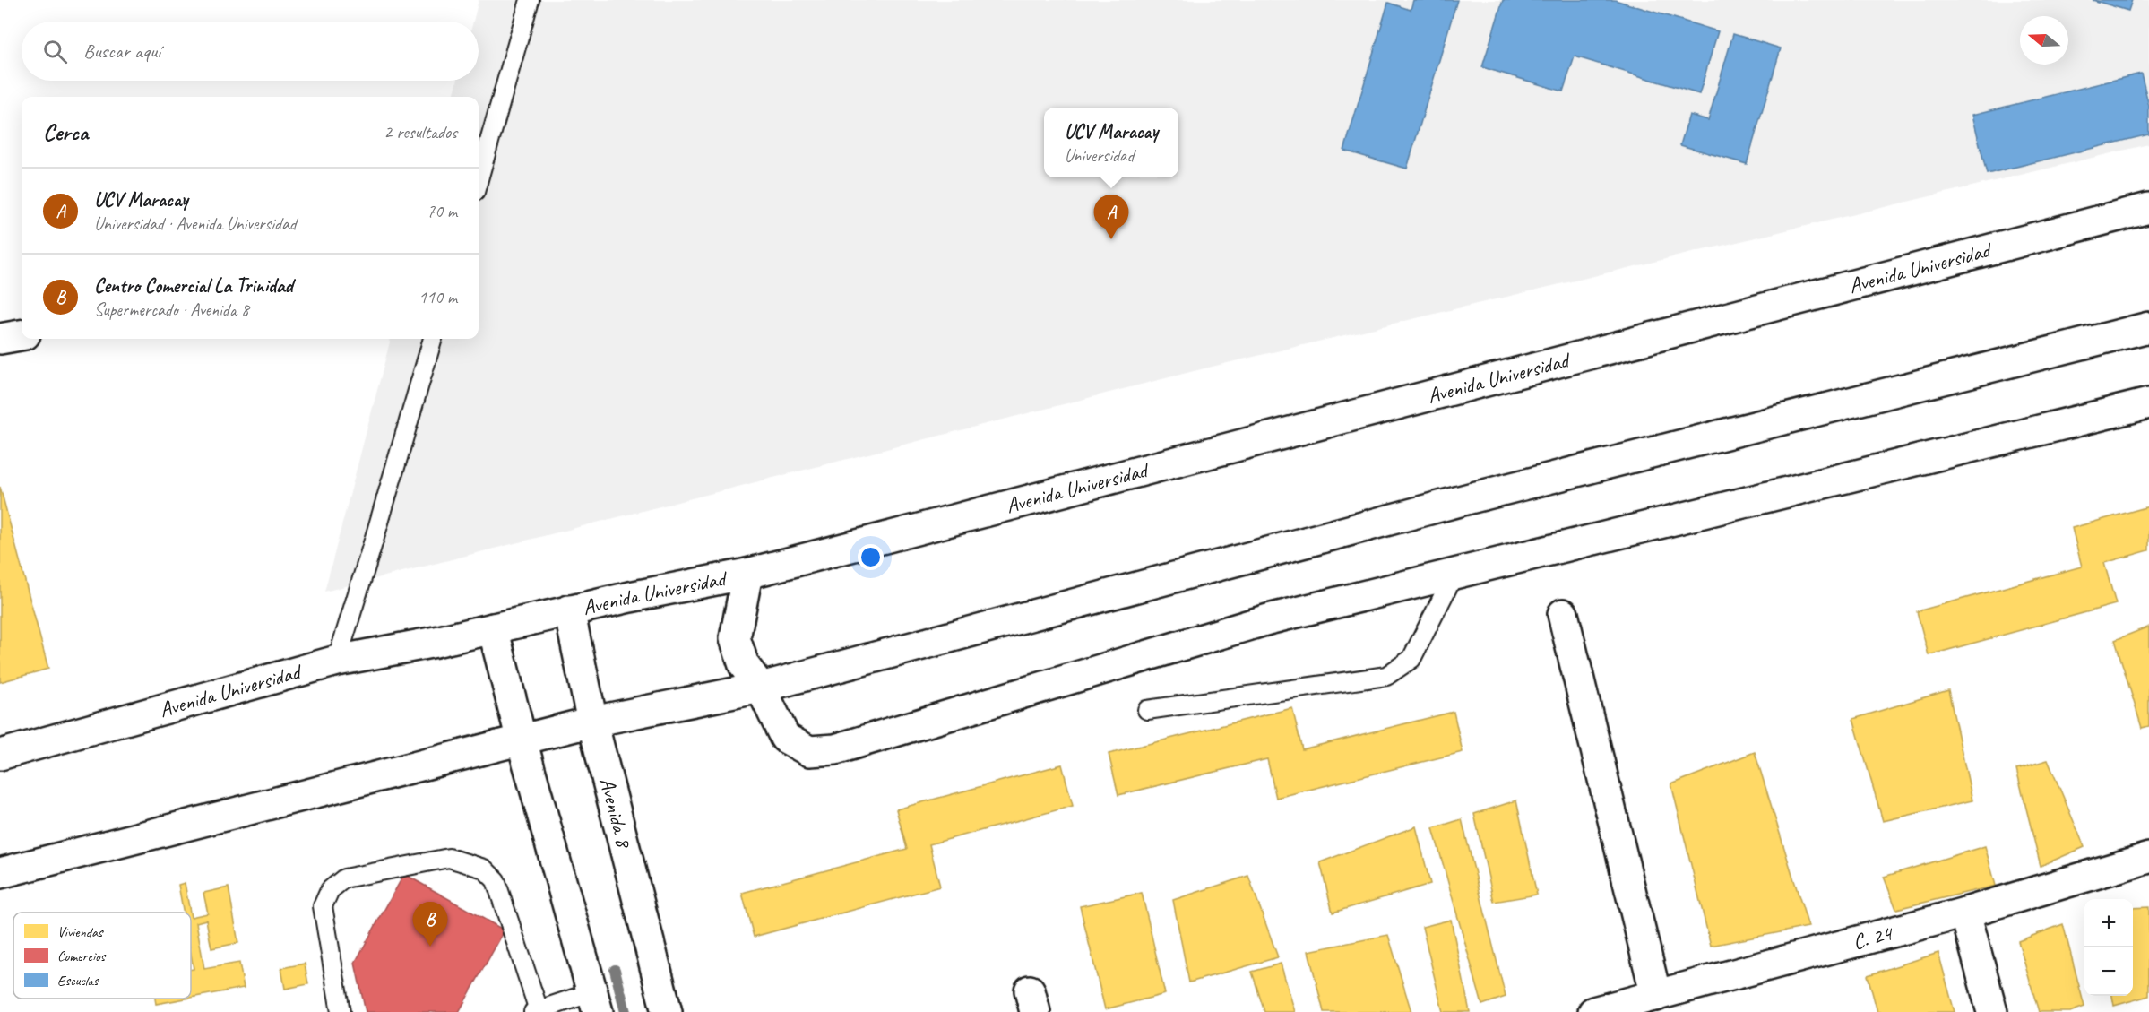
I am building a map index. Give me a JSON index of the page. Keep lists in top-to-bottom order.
{
  "streets": {
    "main road": ["Avenida Universidad", "Avenida 8", "C. 24"]
  },
  "crossings": [
    ["Avenida Universidad", "Avenida 8"]
  ],
  "legend": ["Viviendas", "Comercios", "Escuelas"],
  "north": "left",
  "page": {
    "search": "Buscar aquí",
    "heading": ["Cerca", "2 resultados"],
    "popup": ["UCV Maracay", "Universidad"],
    "list": [
      {
        "mark": "A",
        "name": "UCV Maracay",
        "note": "Universidad · Avenida Universidad",
        "value": "70 m"
      },
      {
        "mark": "B",
        "name": "Centro Comercial La Trinidad",
        "note": "Supermercado · Avenida 8",
        "value": "110 m"
      }
    ],
    "pins": ["A", "B"],
    "map_buttons": ["+", "−"]
  }
}
